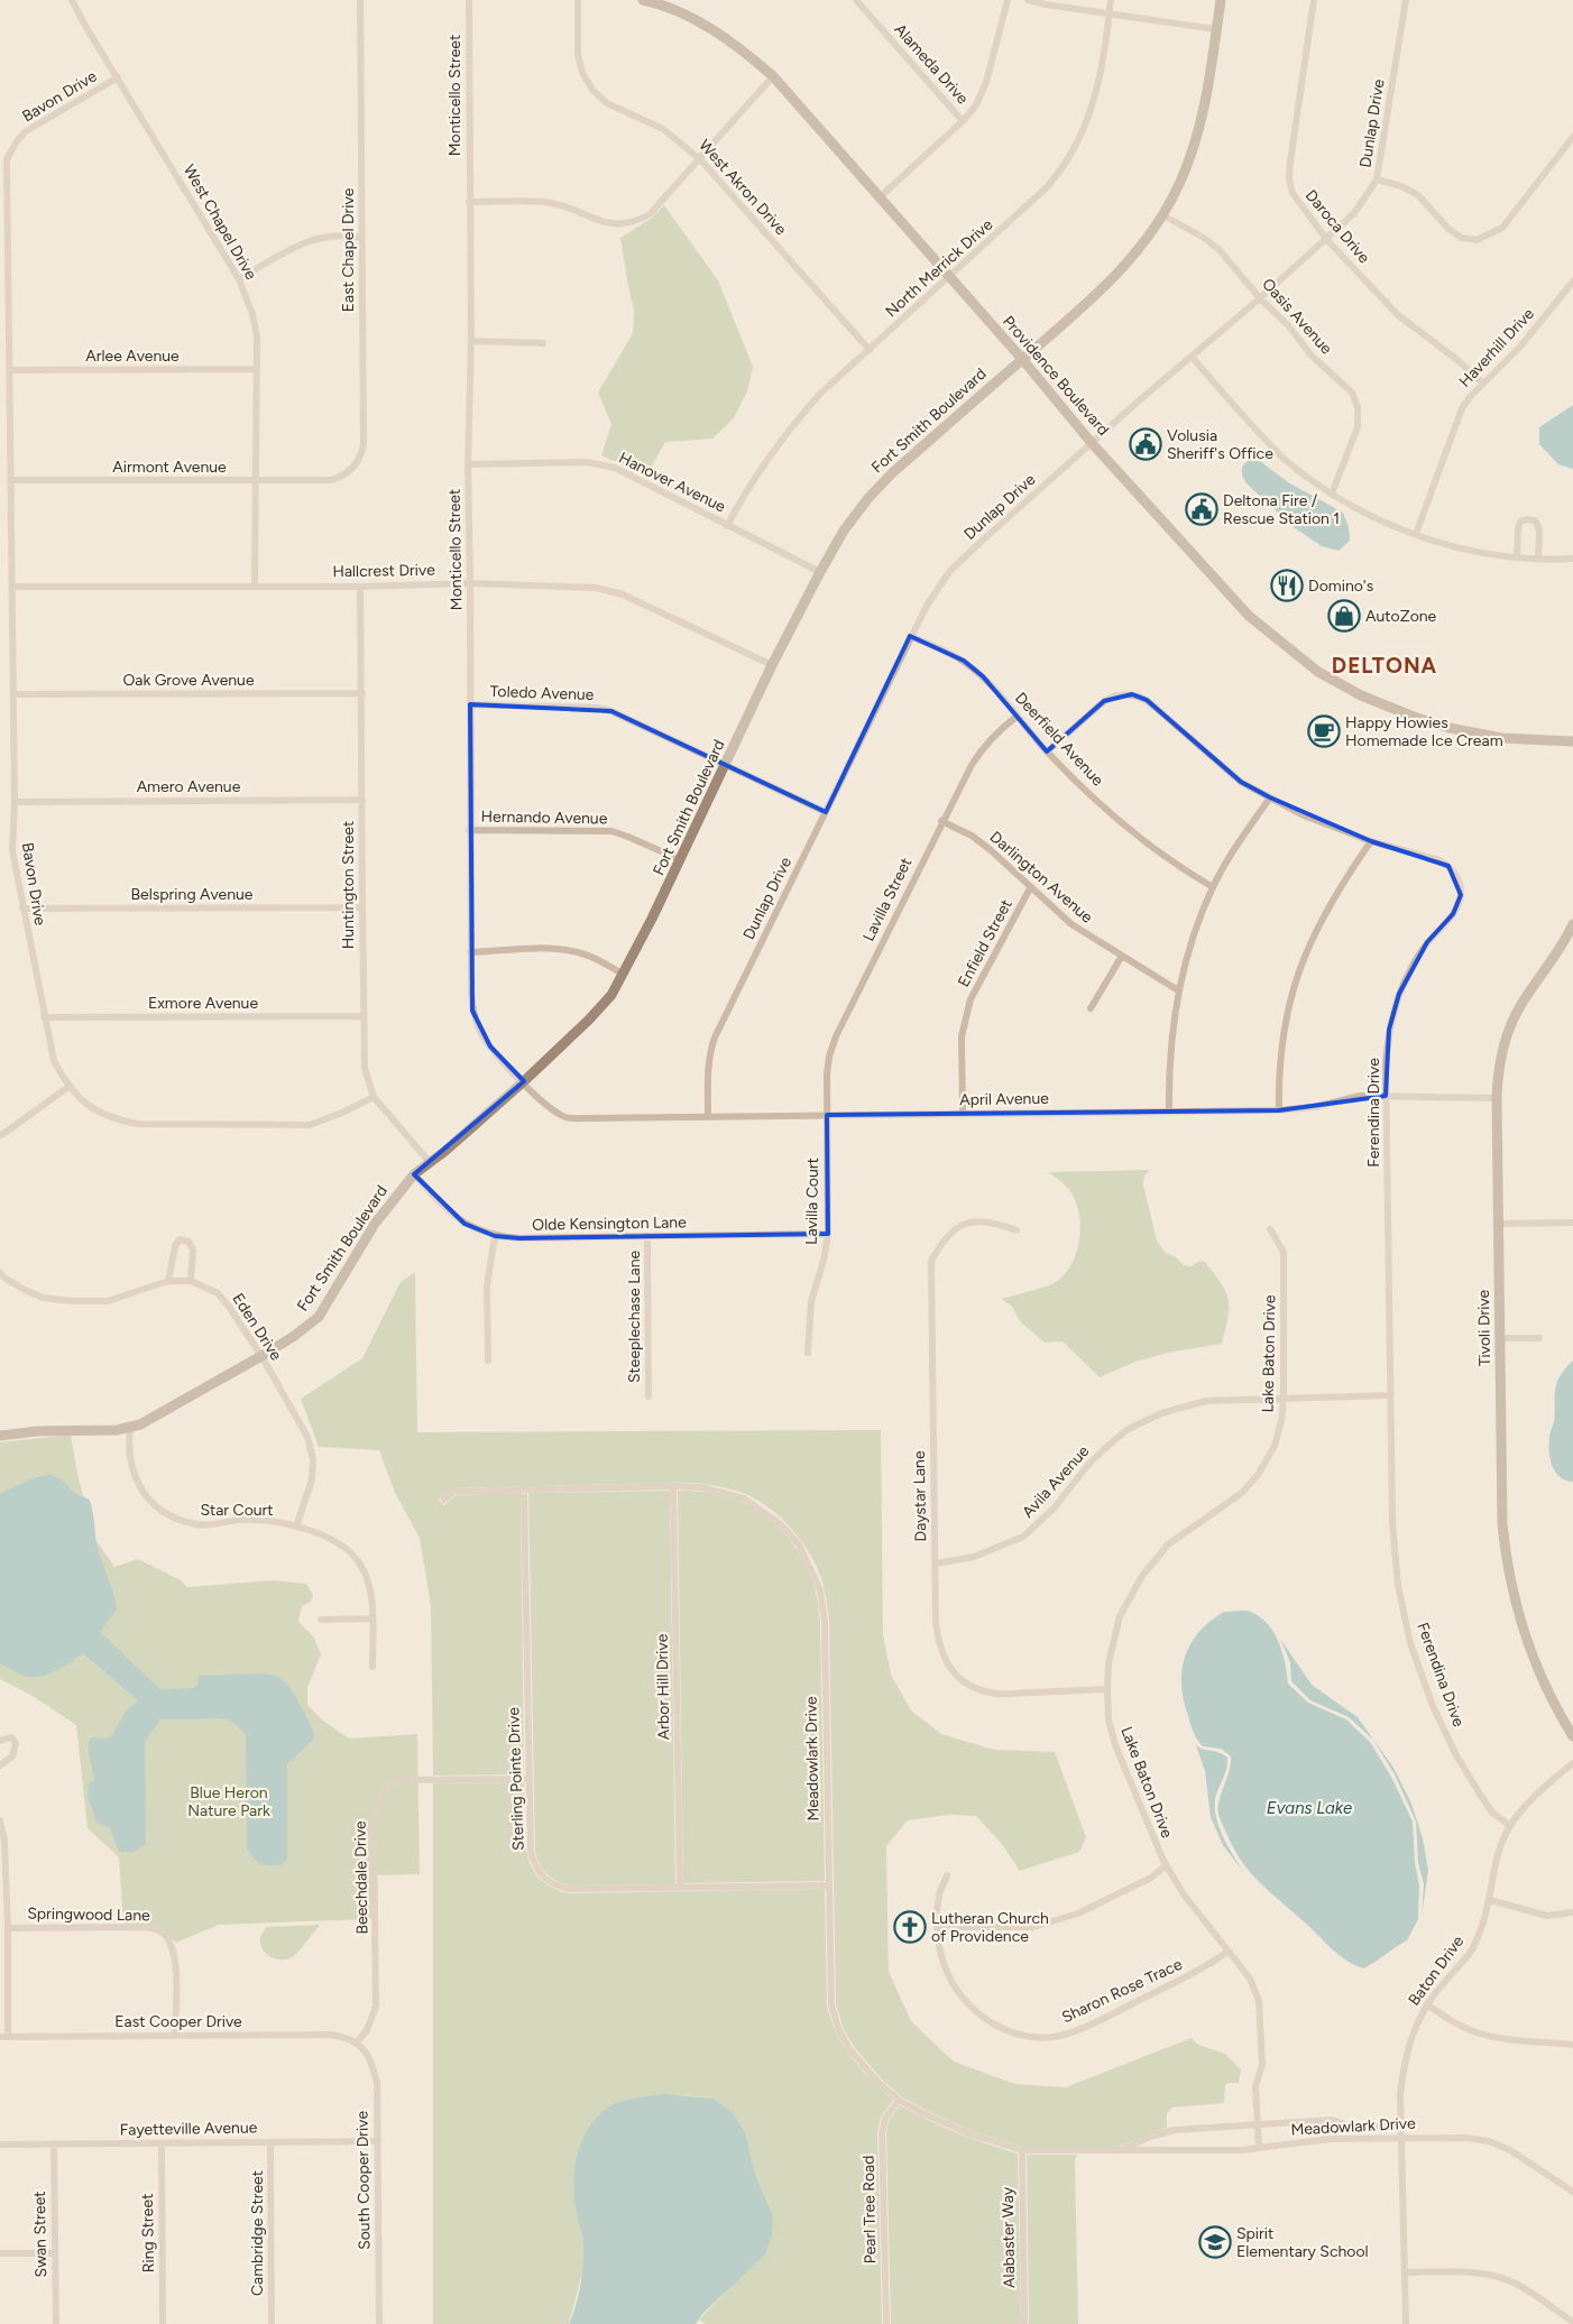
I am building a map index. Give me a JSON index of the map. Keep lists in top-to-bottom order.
{
  "streets": {
    "street": [
      "Alameda Drive",
      "Monticello Street",
      "Bavon Drive",
      "Dunlap Drive",
      "West Akron Drive",
      "West Chapel Drive",
      "Daroca Drive",
      "East Chapel Drive",
      "North Merrick Drive",
      "Oasis Avenue",
      "Haverhill Drive",
      "Arlee Avenue",
      "Providence Boulevard",
      "Fort Smith Boulevard",
      "Airmont Avenue",
      "Hanover Avenue",
      "Hallcrest Drive",
      "Oak Grove Avenue",
      "Toledo Avenue",
      "Deerfield Avenue",
      "Amero Avenue",
      "Hernando Avenue",
      "Darlington Avenue",
      "Huntington Street",
      "Belspring Avenue",
      "Lavilla Street",
      "Enfield Street",
      "Exmore Avenue",
      "April Avenue",
      "Ferendina Drive",
      "Lavilla Court",
      "Olde Kensington Lane",
      "Steeplechase Lane",
      "Eden Drive",
      "Tivoli Drive",
      "Lake Baton Drive",
      "Avila Avenue",
      "Daystar Lane",
      "Star Court",
      "Arbor Hill Drive",
      "Meadowlark Drive",
      "Sterling Pointe Drive",
      "Beechdale Drive",
      "Springwood Lane",
      "Baton Drive",
      "Sharon Rose Trace",
      "East Cooper Drive",
      "Fayetteville Avenue",
      "South Cooper Drive",
      "Pearl Tree Road",
      "Ring Street",
      "Cambridge Street",
      "Swan Street",
      "Alabaster Way"
    ]
  },
  "crossings": [
    ["Monticello Street", "Fort Smith Boulevard"],
    ["Monticello Street", "Hanover Avenue"],
    ["Monticello Street", "Hallcrest Drive"],
    ["Monticello Street", "Toledo Avenue"],
    ["Monticello Street", "Hernando Avenue"],
    ["Monticello Street", "April Avenue"],
    ["Bavon Drive", "West Chapel Drive"],
    ["Bavon Drive", "Arlee Avenue"],
    ["Bavon Drive", "Airmont Avenue"],
    ["Bavon Drive", "Hallcrest Drive"],
    ["Bavon Drive", "Oak Grove Avenue"],
    ["Bavon Drive", "Amero Avenue"],
    ["Bavon Drive", "Huntington Street"],
    ["Bavon Drive", "Belspring Avenue"],
    ["Bavon Drive", "Exmore Avenue"],
    ["Dunlap Drive", "Daroca Drive"],
    ["Dunlap Drive", "Oasis Avenue"],
    ["Dunlap Drive", "Providence Boulevard"],
    ["Dunlap Drive", "Toledo Avenue"],
    ["Dunlap Drive", "Deerfield Avenue"],
    ["Dunlap Drive", "April Avenue"],
    ["West Akron Drive", "North Merrick Drive"],
    ["West Chapel Drive", "Arlee Avenue"],
    ["West Chapel Drive", "Airmont Avenue"],
    ["West Chapel Drive", "Hallcrest Drive"],
    ["Daroca Drive", "Haverhill Drive"],
    ["East Chapel Drive", "Airmont Avenue"],
    ["North Merrick Drive", "Providence Boulevard"],
    ["North Merrick Drive", "Hanover Avenue"],
    ["Oasis Avenue", "Fort Smith Boulevard"],
    ["Providence Boulevard", "Fort Smith Boulevard"],
    ["Fort Smith Boulevard", "Hanover Avenue"],
    ["Fort Smith Boulevard", "Hallcrest Drive"],
    ["Fort Smith Boulevard", "Toledo Avenue"],
    ["Fort Smith Boulevard", "Hernando Avenue"],
    ["Fort Smith Boulevard", "Huntington Street"],
    ["Fort Smith Boulevard", "April Avenue"],
    ["Fort Smith Boulevard", "Olde Kensington Lane"],
    ["Fort Smith Boulevard", "Eden Drive"],
    ["Fort Smith Boulevard", "Star Court"],
    ["Hallcrest Drive", "Huntington Street"],
    ["Oak Grove Avenue", "Huntington Street"],
    ["Deerfield Avenue", "Lavilla Street"],
    ["Deerfield Avenue", "Ferendina Drive"],
    ["Amero Avenue", "Huntington Street"],
    ["Darlington Avenue", "Lavilla Street"],
    ["Darlington Avenue", "Enfield Street"],
    ["Huntington Street", "Belspring Avenue"],
    ["Huntington Street", "Exmore Avenue"],
    ["Lavilla Street", "April Avenue"],
    ["Lavilla Street", "Lavilla Court"],
    ["Enfield Street", "April Avenue"],
    ["April Avenue", "Ferendina Drive"],
    ["April Avenue", "Lavilla Court"],
    ["April Avenue", "Tivoli Drive"],
    ["Ferendina Drive", "Avila Avenue"],
    ["Ferendina Drive", "Baton Drive"],
    ["Lavilla Court", "Olde Kensington Lane"],
    ["Olde Kensington Lane", "Steeplechase Lane"],
    ["Eden Drive", "Star Court"],
    ["Lake Baton Drive", "Avila Avenue"],
    ["Lake Baton Drive", "Daystar Lane"],
    ["Lake Baton Drive", "Meadowlark Drive"],
    ["Lake Baton Drive", "Sharon Rose Trace"],
    ["Avila Avenue", "Daystar Lane"],
    ["Arbor Hill Drive", "Meadowlark Drive"],
    ["Arbor Hill Drive", "Sterling Pointe Drive"],
    ["Meadowlark Drive", "Sterling Pointe Drive"],
    ["Meadowlark Drive", "Baton Drive"],
    ["Meadowlark Drive", "Pearl Tree Road"],
    ["Meadowlark Drive", "Alabaster Way"],
    ["Sterling Pointe Drive", "Beechdale Drive"],
    ["Beechdale Drive", "East Cooper Drive"],
    ["Beechdale Drive", "South Cooper Drive"],
    ["Springwood Lane", "East Cooper Drive"],
    ["East Cooper Drive", "South Cooper Drive"],
    ["Fayetteville Avenue", "South Cooper Drive"],
    ["Fayetteville Avenue", "Ring Street"],
    ["Fayetteville Avenue", "Cambridge Street"],
    ["Fayetteville Avenue", "Swan Street"]
  ],
  "districts": ["DELTONA"],
  "water": ["Evans Lake"],
  "parks": ["Blue Heron Nature Park"],
  "places": {
    "public building": ["Volusia Sheriff's Office", "Deltona Fire / Rescue Station 1"],
    "restaurant": ["Domino's"],
    "shop": ["AutoZone"],
    "cafe": ["Happy Howies Homemade Ice Cream"],
    "church": ["Lutheran Church of Providence"],
    "school or university": ["Spirit Elementary School"]
  }
}
